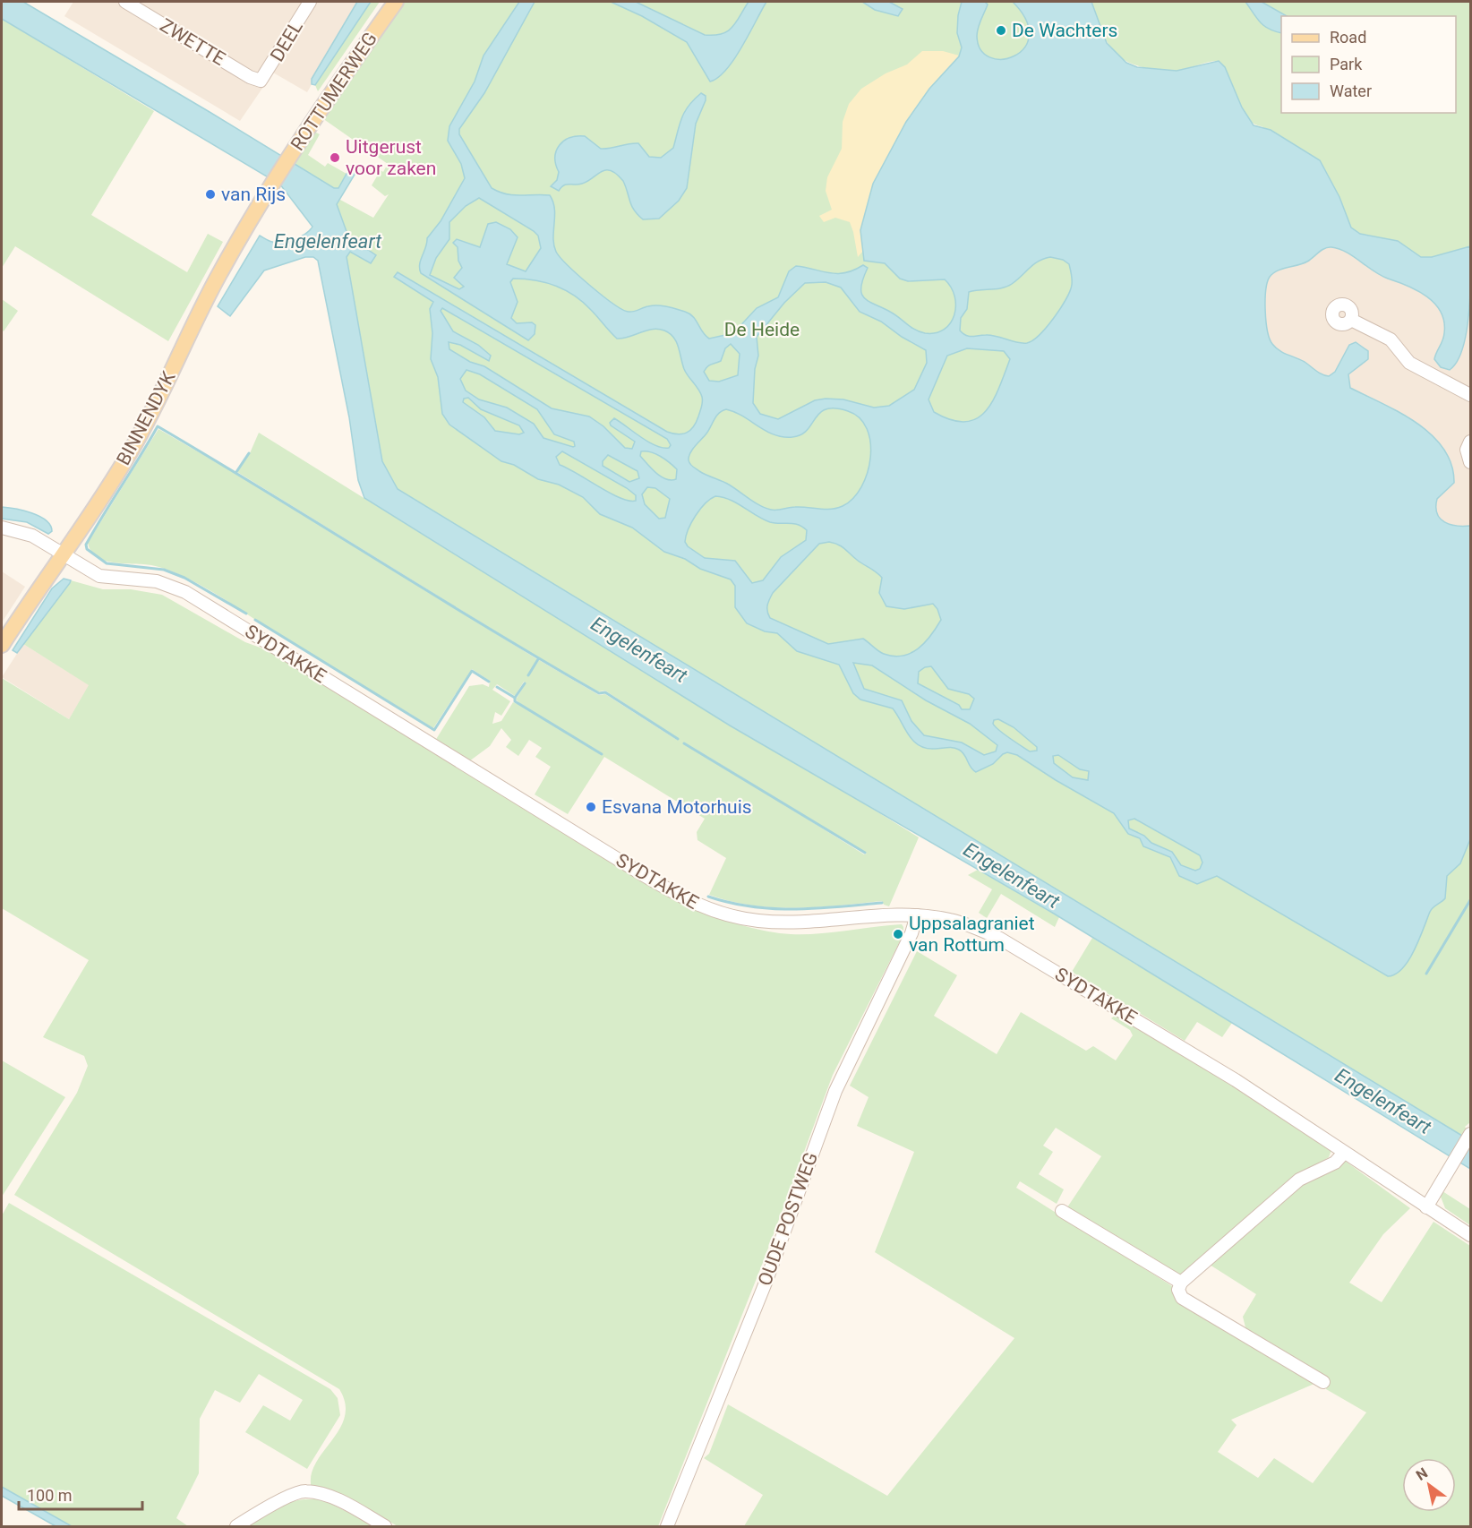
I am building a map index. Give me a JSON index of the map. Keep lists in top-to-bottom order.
{
  "streets": {
    "main road": ["ROTTUMERWEG", "BINNENDYK"],
    "street": [
      "DEEL",
      "ZWETTE",
      "SYDTAKKE",
      "OUDE POSTWEG"
    ]
  },
  "crossings": [
    ["DEEL", "ZWETTE"],
    ["ROTTUMERWEG", "BINNENDYK"],
    ["BINNENDYK", "SYDTAKKE"],
    ["SYDTAKKE", "OUDE POSTWEG"]
  ],
  "water": ["Engelenfeart"],
  "parks": ["De Heide"],
  "places": [
    "De Wachters",
    "Uitgerust voor zaken",
    "van Rijs",
    "Esvana Motorhuis",
    "Uppsalagraniet van Rottum"
  ],
  "legend": ["Road", "Park", "Water"],
  "scale_bar": "100 m",
  "north": "top left"
}
